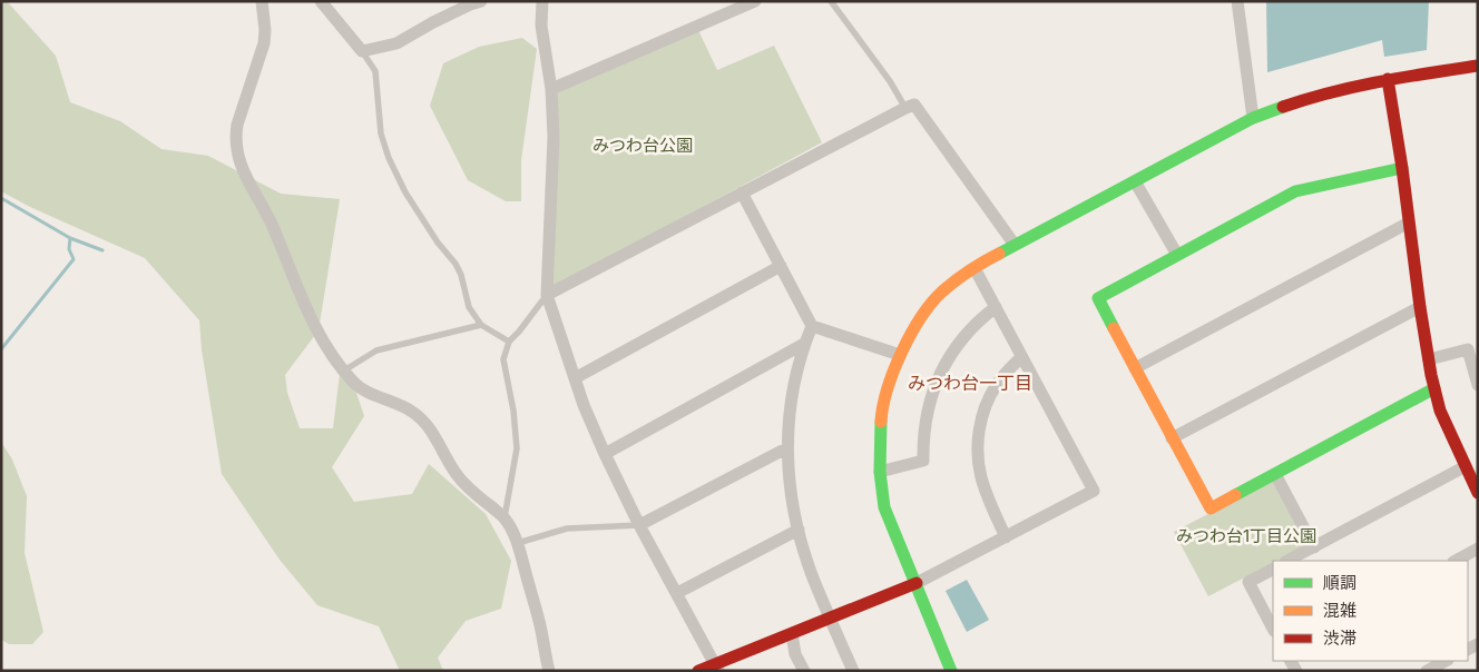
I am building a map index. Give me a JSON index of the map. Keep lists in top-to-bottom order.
{
  "districts": ["みつわ台一丁目"],
  "parks": ["みつわ台公園", "みつわ台1丁目公園"],
  "legend": ["順調", "混雑", "渋滞"]
}
